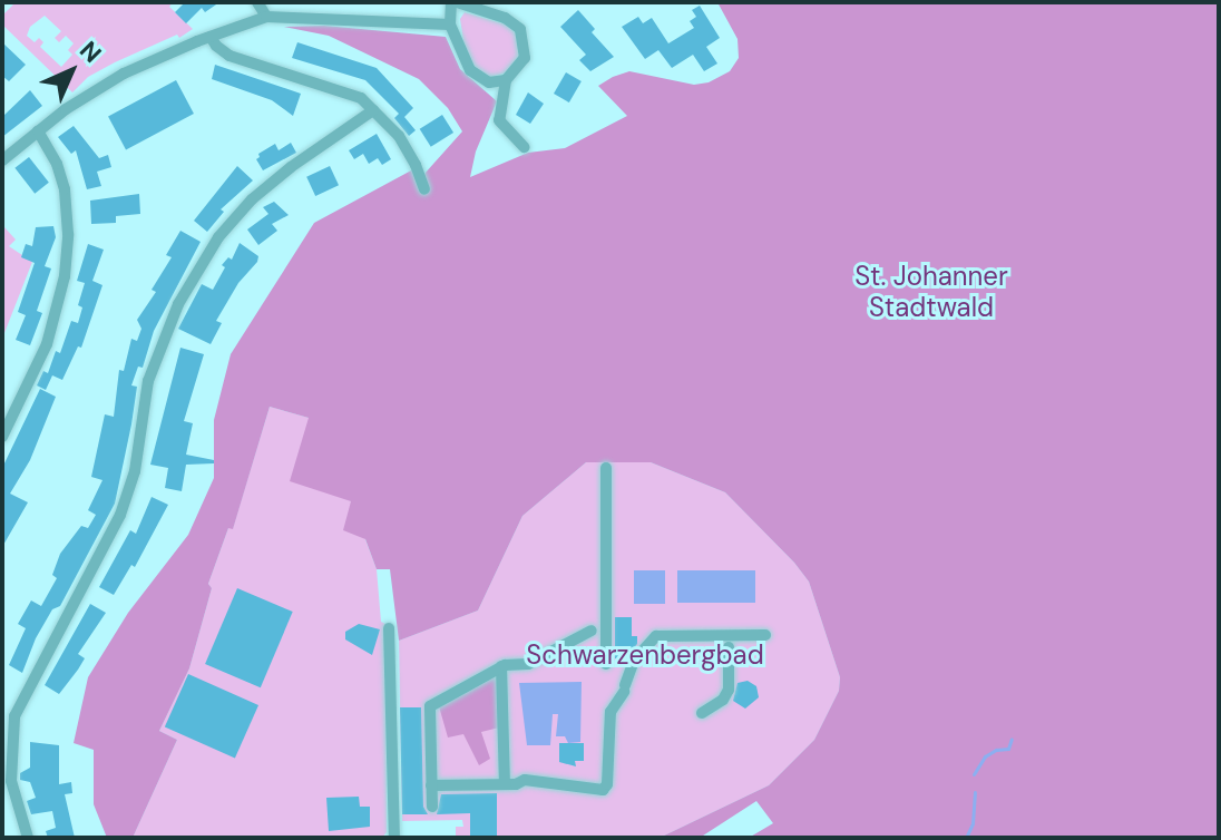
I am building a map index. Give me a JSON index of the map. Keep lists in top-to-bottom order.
{
  "parks": ["St. Johanner Stadtwald", "Schwarzenbergbad"],
  "north": "top right"
}
